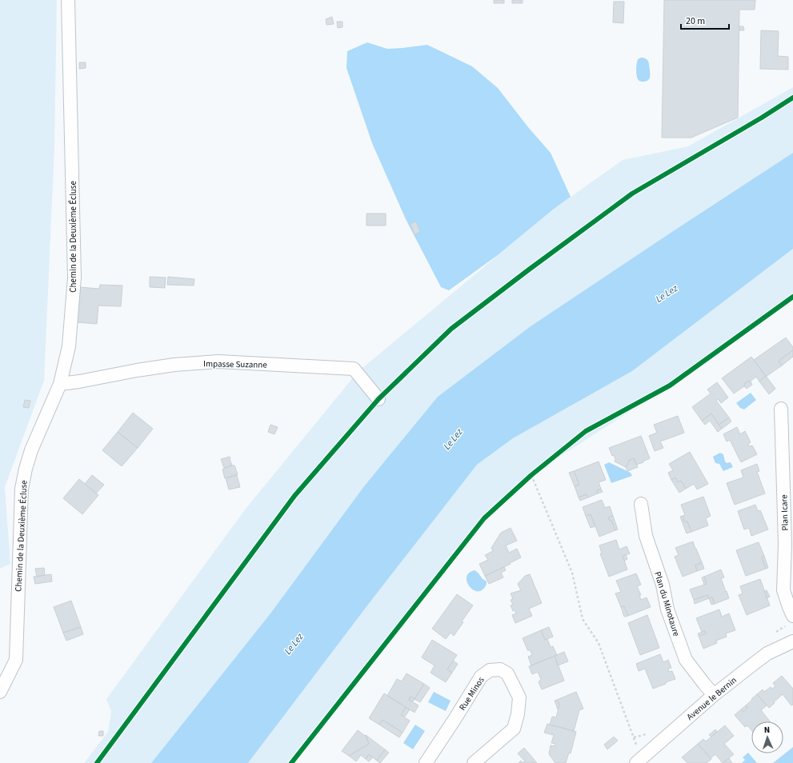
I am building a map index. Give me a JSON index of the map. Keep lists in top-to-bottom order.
{
  "streets": {
    "street": [
      "Chemin de la Deuxième Écluse",
      "Impasse Suzanne",
      "Plan Icare",
      "Plan du Minotaure",
      "Rue Minos",
      "Avenue le Bernin"
    ]
  },
  "crossings": [
    ["Chemin de la Deuxième Écluse", "Impasse Suzanne"],
    ["Plan du Minotaure", "Avenue le Bernin"]
  ],
  "water": ["Le Lez"],
  "scale_bar": "20 m",
  "north": "top"
}
